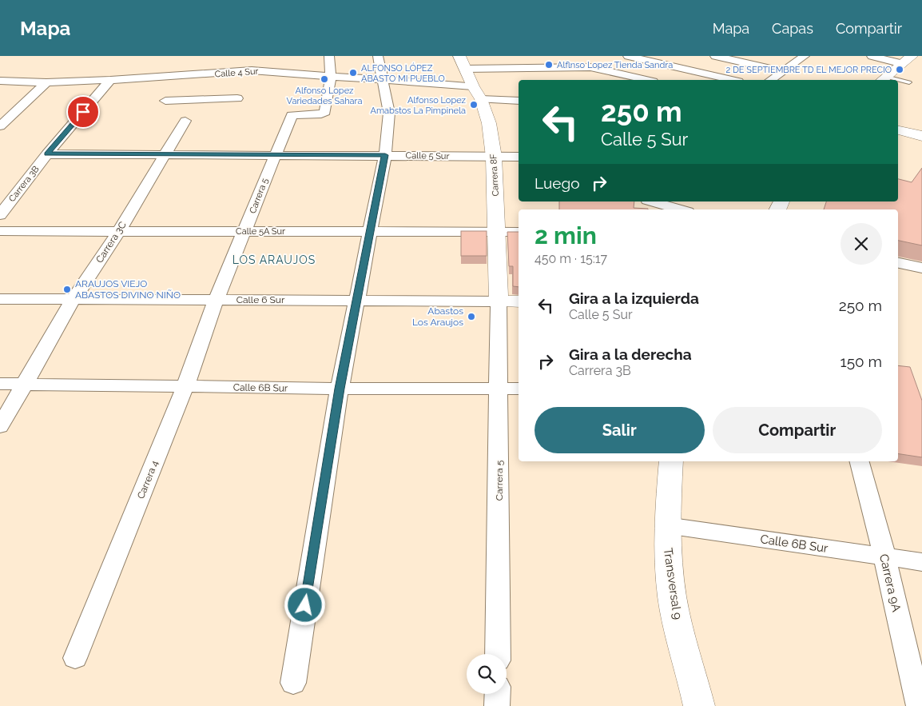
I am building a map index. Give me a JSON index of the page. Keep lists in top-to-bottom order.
{
  "streets": {
    "street": [
      "Calle 4 Sur",
      "Calle 5 Sur",
      "Carrera 8F",
      "Carrera 3B",
      "Carrera 5",
      "Calle 5A Sur",
      "Carrera 3C",
      "Calle 6 Sur",
      "Calle 6B Sur",
      "Carrera 4",
      "Carrera 9A",
      "Transversal 9"
    ]
  },
  "crossings": [
    ["Calle 4 Sur", "Carrera 8F"],
    ["Calle 4 Sur", "Carrera 3B"],
    ["Calle 4 Sur", "Carrera 5"],
    ["Calle 5 Sur", "Carrera 8F"],
    ["Calle 5 Sur", "Carrera 3B"],
    ["Calle 5 Sur", "Carrera 5"],
    ["Calle 5 Sur", "Carrera 3C"],
    ["Carrera 8F", "Carrera 5"],
    ["Carrera 8F", "Calle 5A Sur"],
    ["Carrera 8F", "Calle 6 Sur"],
    ["Carrera 5", "Calle 5A Sur"],
    ["Carrera 5", "Calle 6 Sur"],
    ["Carrera 5", "Calle 6B Sur"],
    ["Carrera 5", "Carrera 4"],
    ["Calle 5A Sur", "Carrera 3C"],
    ["Carrera 3C", "Calle 6 Sur"],
    ["Carrera 3C", "Calle 6B Sur"],
    ["Calle 6 Sur", "Carrera 4"],
    ["Calle 6B Sur", "Carrera 4"],
    ["Calle 6B Sur", "Carrera 9A"],
    ["Calle 6B Sur", "Transversal 9"]
  ],
  "districts": ["LOS ARAUJOS"],
  "places": [
    "Alflnso Lopez Tienda Sandra",
    "2 DE SEPTIEMBRE TD EL MEJOR PRECIO",
    "ALFONSO LÓPEZ ABASTO MI PUEBLO",
    "Alfonso Lopez Variedades Sahara",
    "Alfonso Lopez Amabstos La Pimpinela",
    "ARAUJOS VIEJO ABASTOS DIVINO NIÑO",
    "Abastos Los Araujos"
  ],
  "page": {
    "header": "Mapa",
    "nav": ["Mapa", "Capas", "Compartir"],
    "turn": ["250 m", "Calle 5 Sur"],
    "then": "Luego",
    "heading": ["2 min", "450 m · 15:17"],
    "list": [
      {
        "name": "Gira a la izquierda",
        "note": "Calle 5 Sur",
        "value": "250 m"
      },
      {
        "name": "Gira a la derecha",
        "note": "Carrera 3B",
        "value": "150 m"
      }
    ],
    "buttons": ["Salir", "Compartir"]
  }
}
